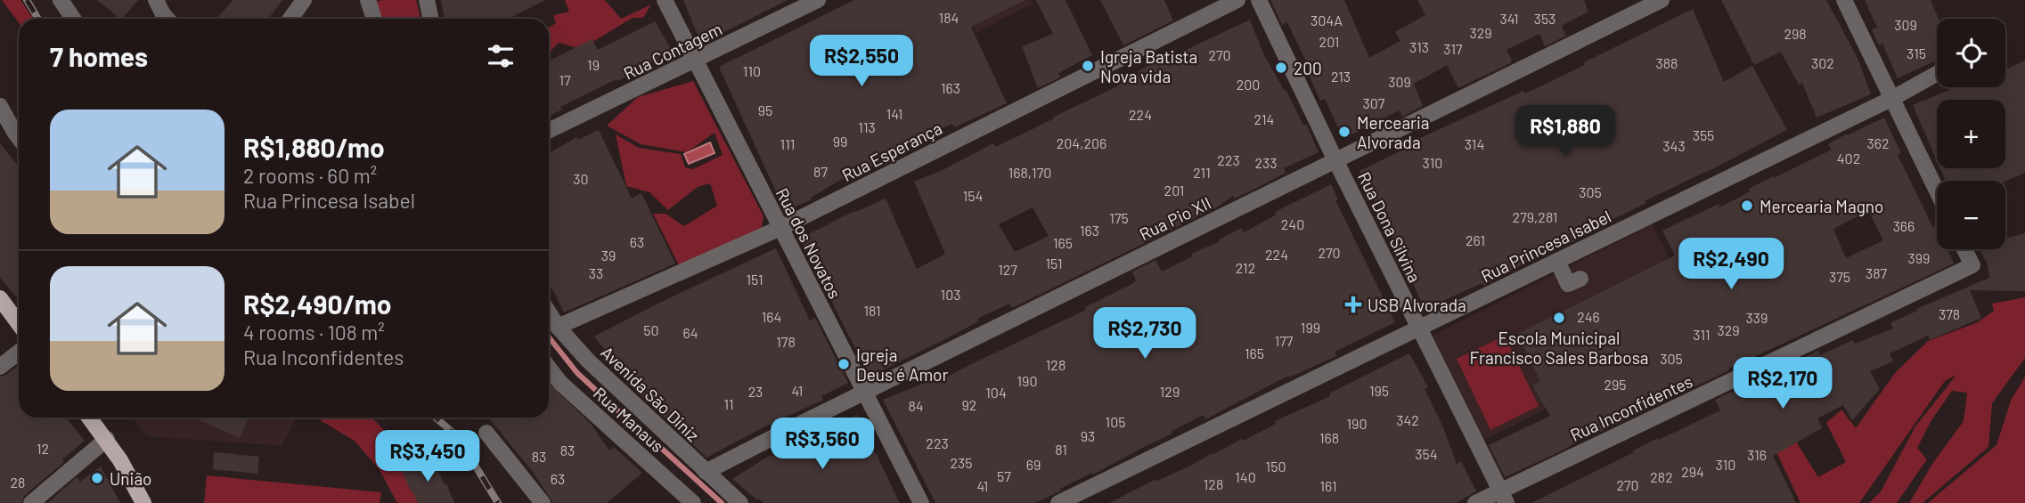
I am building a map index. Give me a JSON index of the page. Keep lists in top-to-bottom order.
{
  "streets": {
    "street": [
      "Rua Contagem",
      "Rua Esperança",
      "Rua Pio XII",
      "Rua Dona Silvina",
      "Rua dos Novatos",
      "Rua Princesa Isabel",
      "Avenida São Diniz",
      "Rua Inconfidentes",
      "Rua Manaus"
    ]
  },
  "crossings": [
    ["Rua Contagem", "Rua dos Novatos"],
    ["Rua Esperança", "Rua dos Novatos"],
    ["Rua Esperança", "Avenida São Diniz"],
    ["Rua Pio XII", "Rua Dona Silvina"],
    ["Rua Pio XII", "Rua dos Novatos"],
    ["Rua Pio XII", "Avenida São Diniz"],
    ["Rua Dona Silvina", "Rua Princesa Isabel"],
    ["Rua Dona Silvina", "Rua Inconfidentes"]
  ],
  "places": {
    "other": [
      "Igreja Batista Nova vida",
      "200",
      "Mercearia Alvorada",
      "Mercearia Magno",
      "Escola Municipal Francisco Sales Barbosa",
      "Igreja Deus é Amor",
      "União"
    ],
    "health": ["USB Alvorada"]
  },
  "house_numbers": [
    "184",
    "341",
    "353",
    "304A",
    "309",
    "329",
    "298",
    "201",
    "313",
    "317",
    "315",
    "270",
    "388",
    "302",
    "19",
    "110",
    "213",
    "17",
    "309",
    "200",
    "163",
    "307",
    "95",
    "141",
    "224",
    "214",
    "113",
    "355",
    "99",
    "204,206",
    "362",
    "111",
    "314",
    "343",
    "402",
    "223",
    "233",
    "310",
    "87",
    "168,170",
    "211",
    "30",
    "201",
    "305",
    "154",
    "279,281",
    "175",
    "240",
    "366",
    "163",
    "261",
    "63",
    "165",
    "270",
    "224",
    "39",
    "399",
    "151",
    "212",
    "127",
    "33",
    "387",
    "375",
    "151",
    "103",
    "181",
    "378",
    "164",
    "246",
    "339",
    "199",
    "50",
    "329",
    "64",
    "311",
    "177",
    "178",
    "165",
    "305",
    "128",
    "190",
    "295",
    "41",
    "195",
    "23",
    "129",
    "104",
    "11",
    "92",
    "84",
    "342",
    "105",
    "190",
    "93",
    "168",
    "223",
    "12",
    "81",
    "83",
    "354",
    "316",
    "83",
    "235",
    "69",
    "310",
    "150",
    "294",
    "57",
    "140",
    "282",
    "63",
    "28",
    "128",
    "270",
    "41",
    "161"
  ],
  "page": {
    "map_buttons": ["+", "−"],
    "heading": "7 homes",
    "price": [
      "R$2,550",
      "R$1,880",
      "R$2,490",
      "R$2,730",
      "R$2,170",
      "R$3,560",
      "R$3,450"
    ],
    "list": [
      {
        "name": "R$1,880/mo",
        "note": "2 rooms · 60 m² · Rua Princesa Isabel"
      },
      {
        "name": "R$2,490/mo",
        "note": "4 rooms · 108 m² · Rua Inconfidentes"
      }
    ]
  }
}
